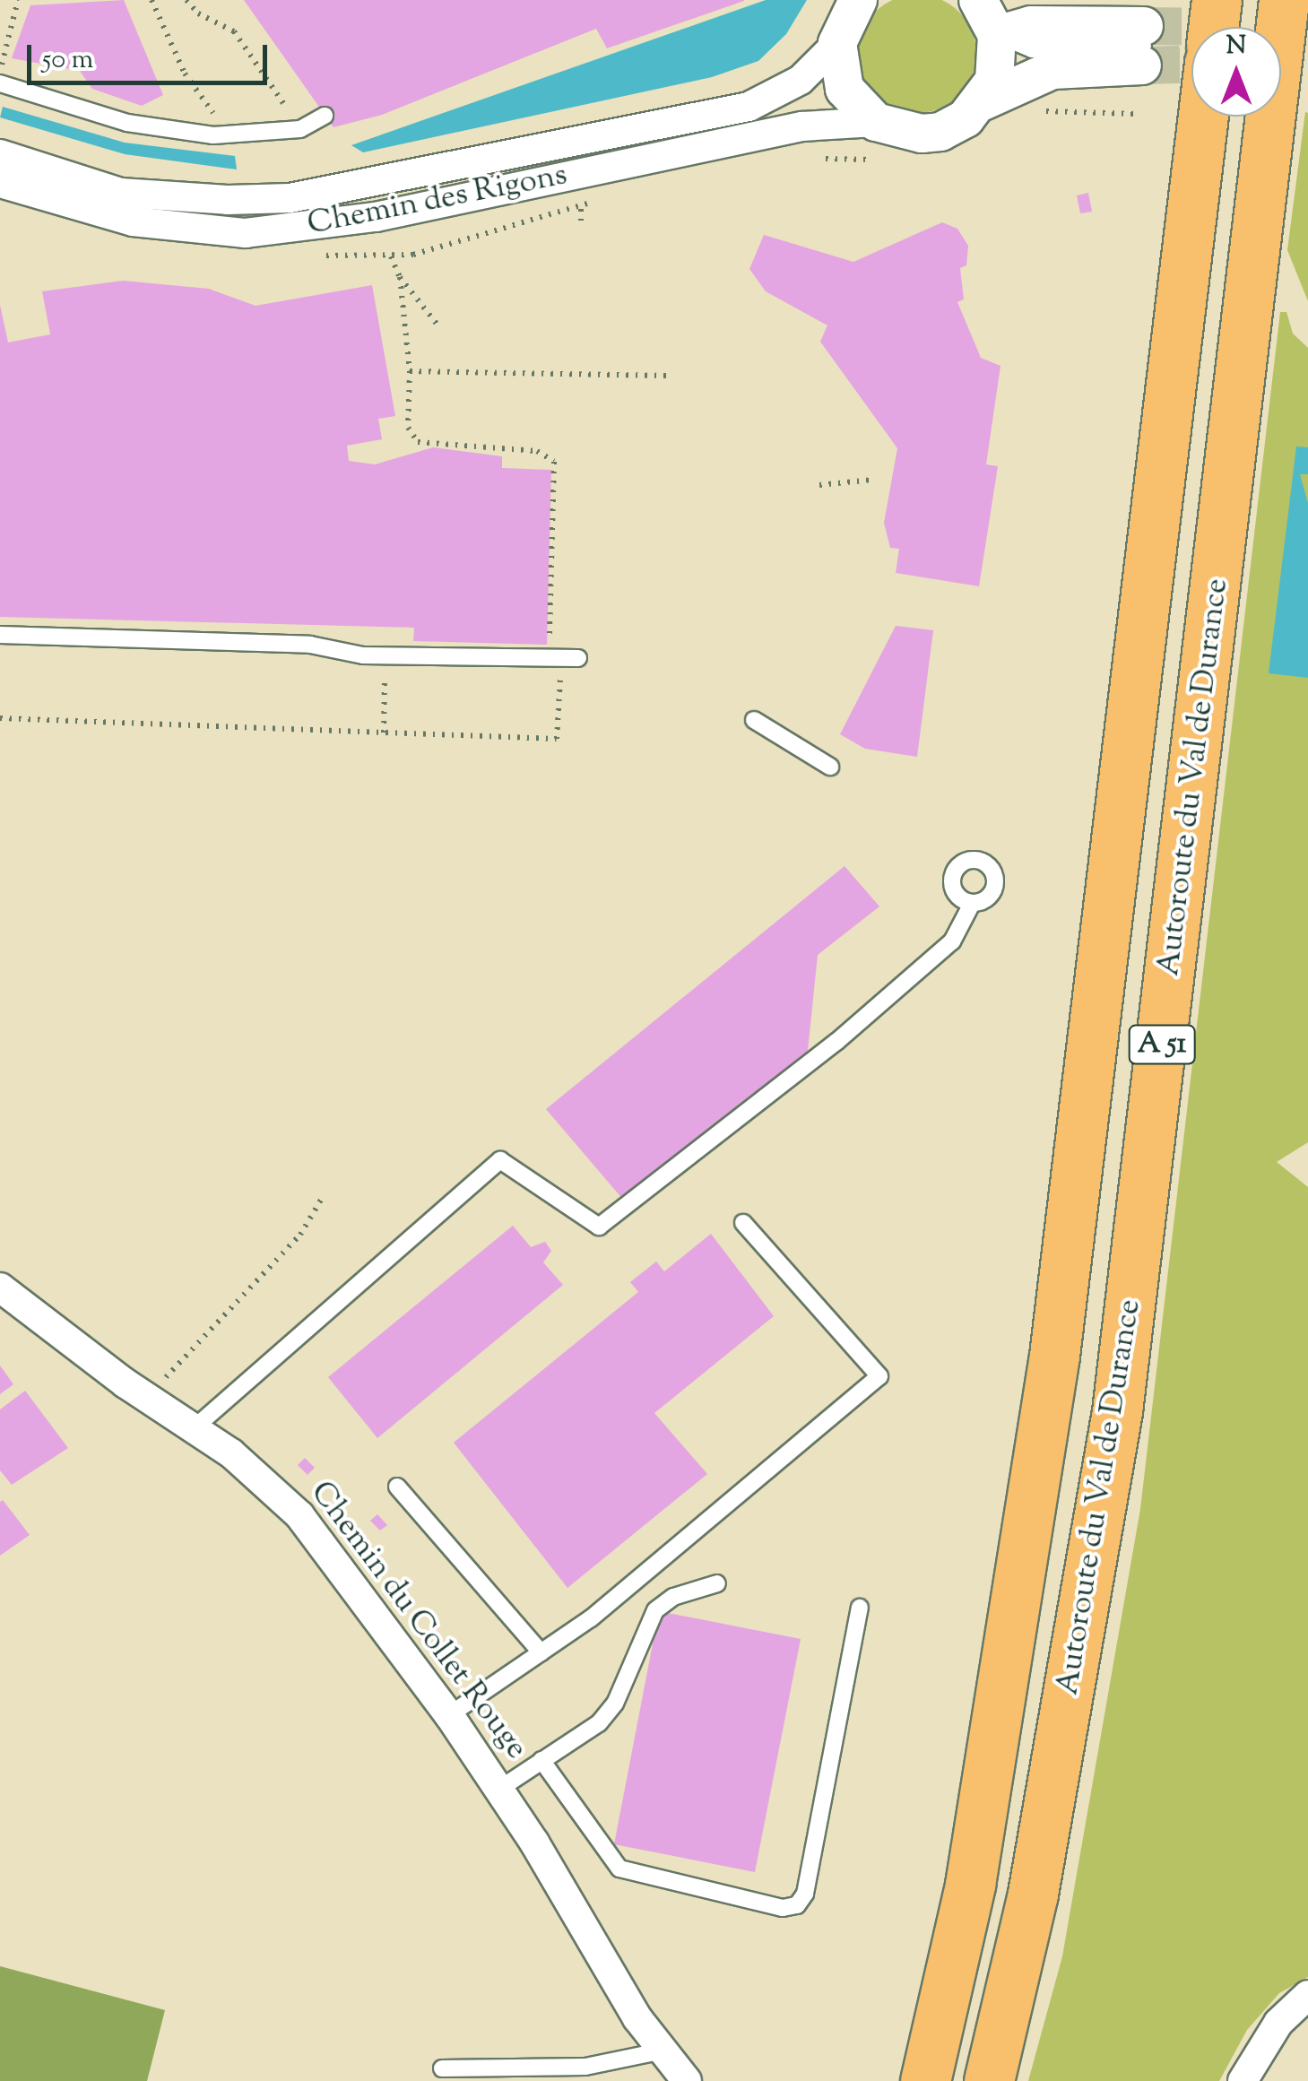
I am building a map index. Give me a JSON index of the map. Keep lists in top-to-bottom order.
{
  "streets": {
    "highway": ["Autoroute du Val de Durance", "A 51"],
    "street": ["Chemin des Rigons", "Chemin du Collet Rouge"]
  },
  "scale_bar": "50 m",
  "north": "top"
}
